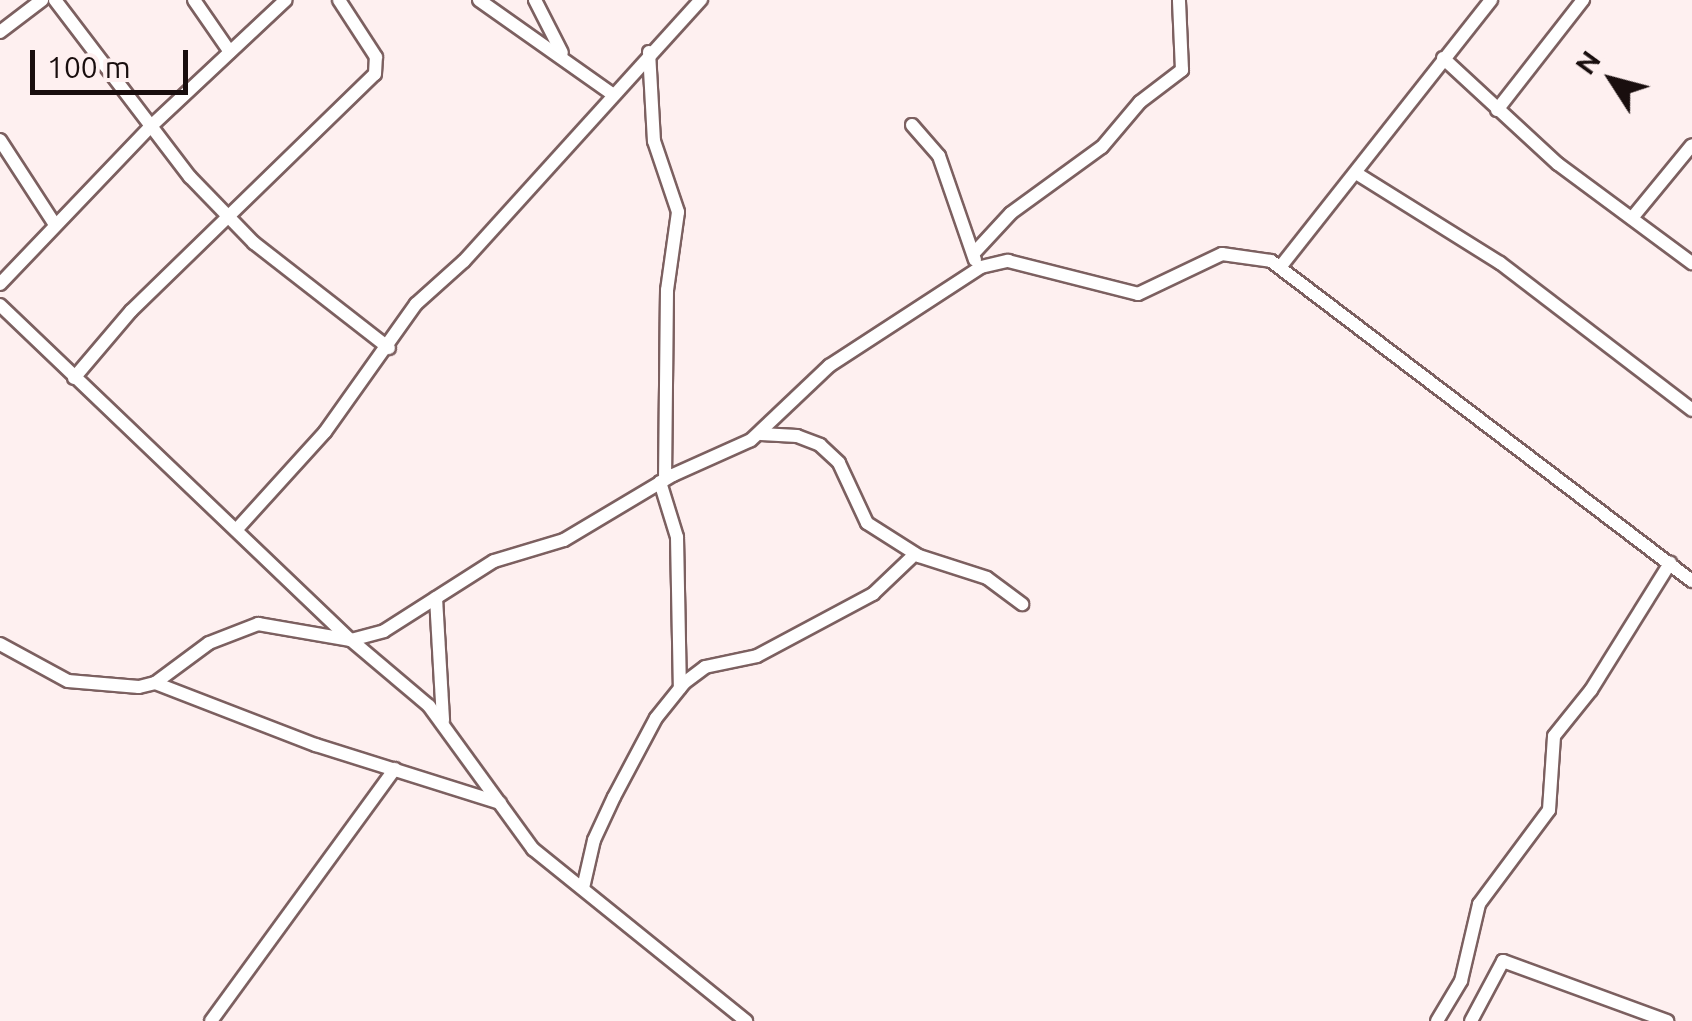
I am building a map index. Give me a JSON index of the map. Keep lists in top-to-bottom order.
{
  "scale_bar": "100 m",
  "north": "top left"
}
